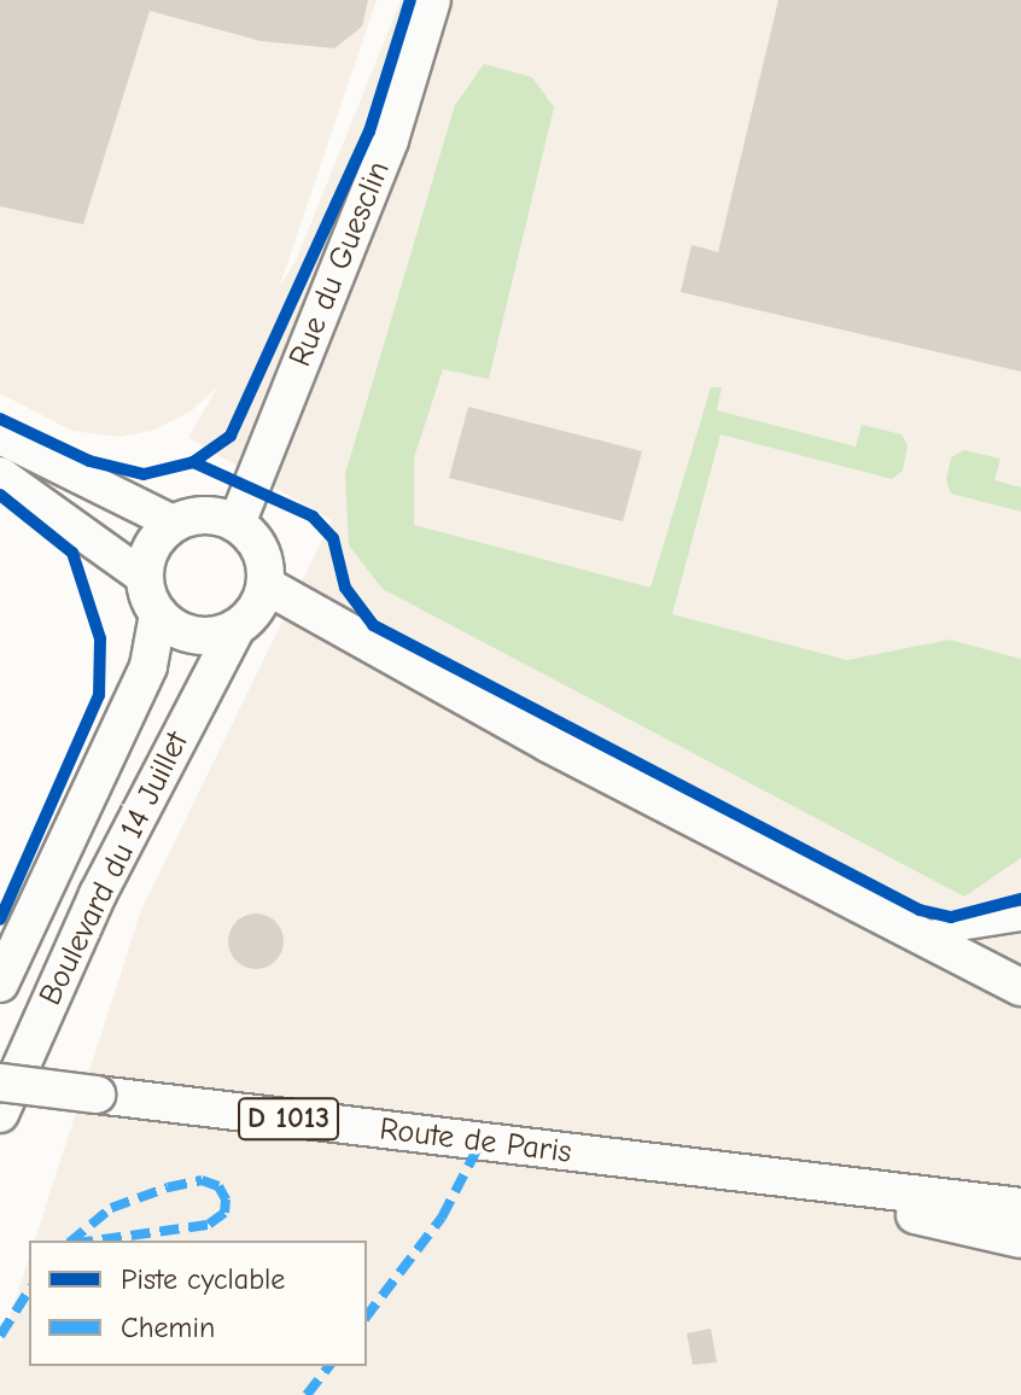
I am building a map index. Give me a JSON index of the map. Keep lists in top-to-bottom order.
{
  "streets": {
    "main road": [
      "Rue du Guesclin",
      "Boulevard du 14 Juillet",
      "D 1013",
      "Route de Paris"
    ]
  },
  "crossings": [
    ["Rue du Guesclin", "Boulevard du 14 Juillet"]
  ],
  "legend": ["Piste cyclable", "Chemin"]
}
